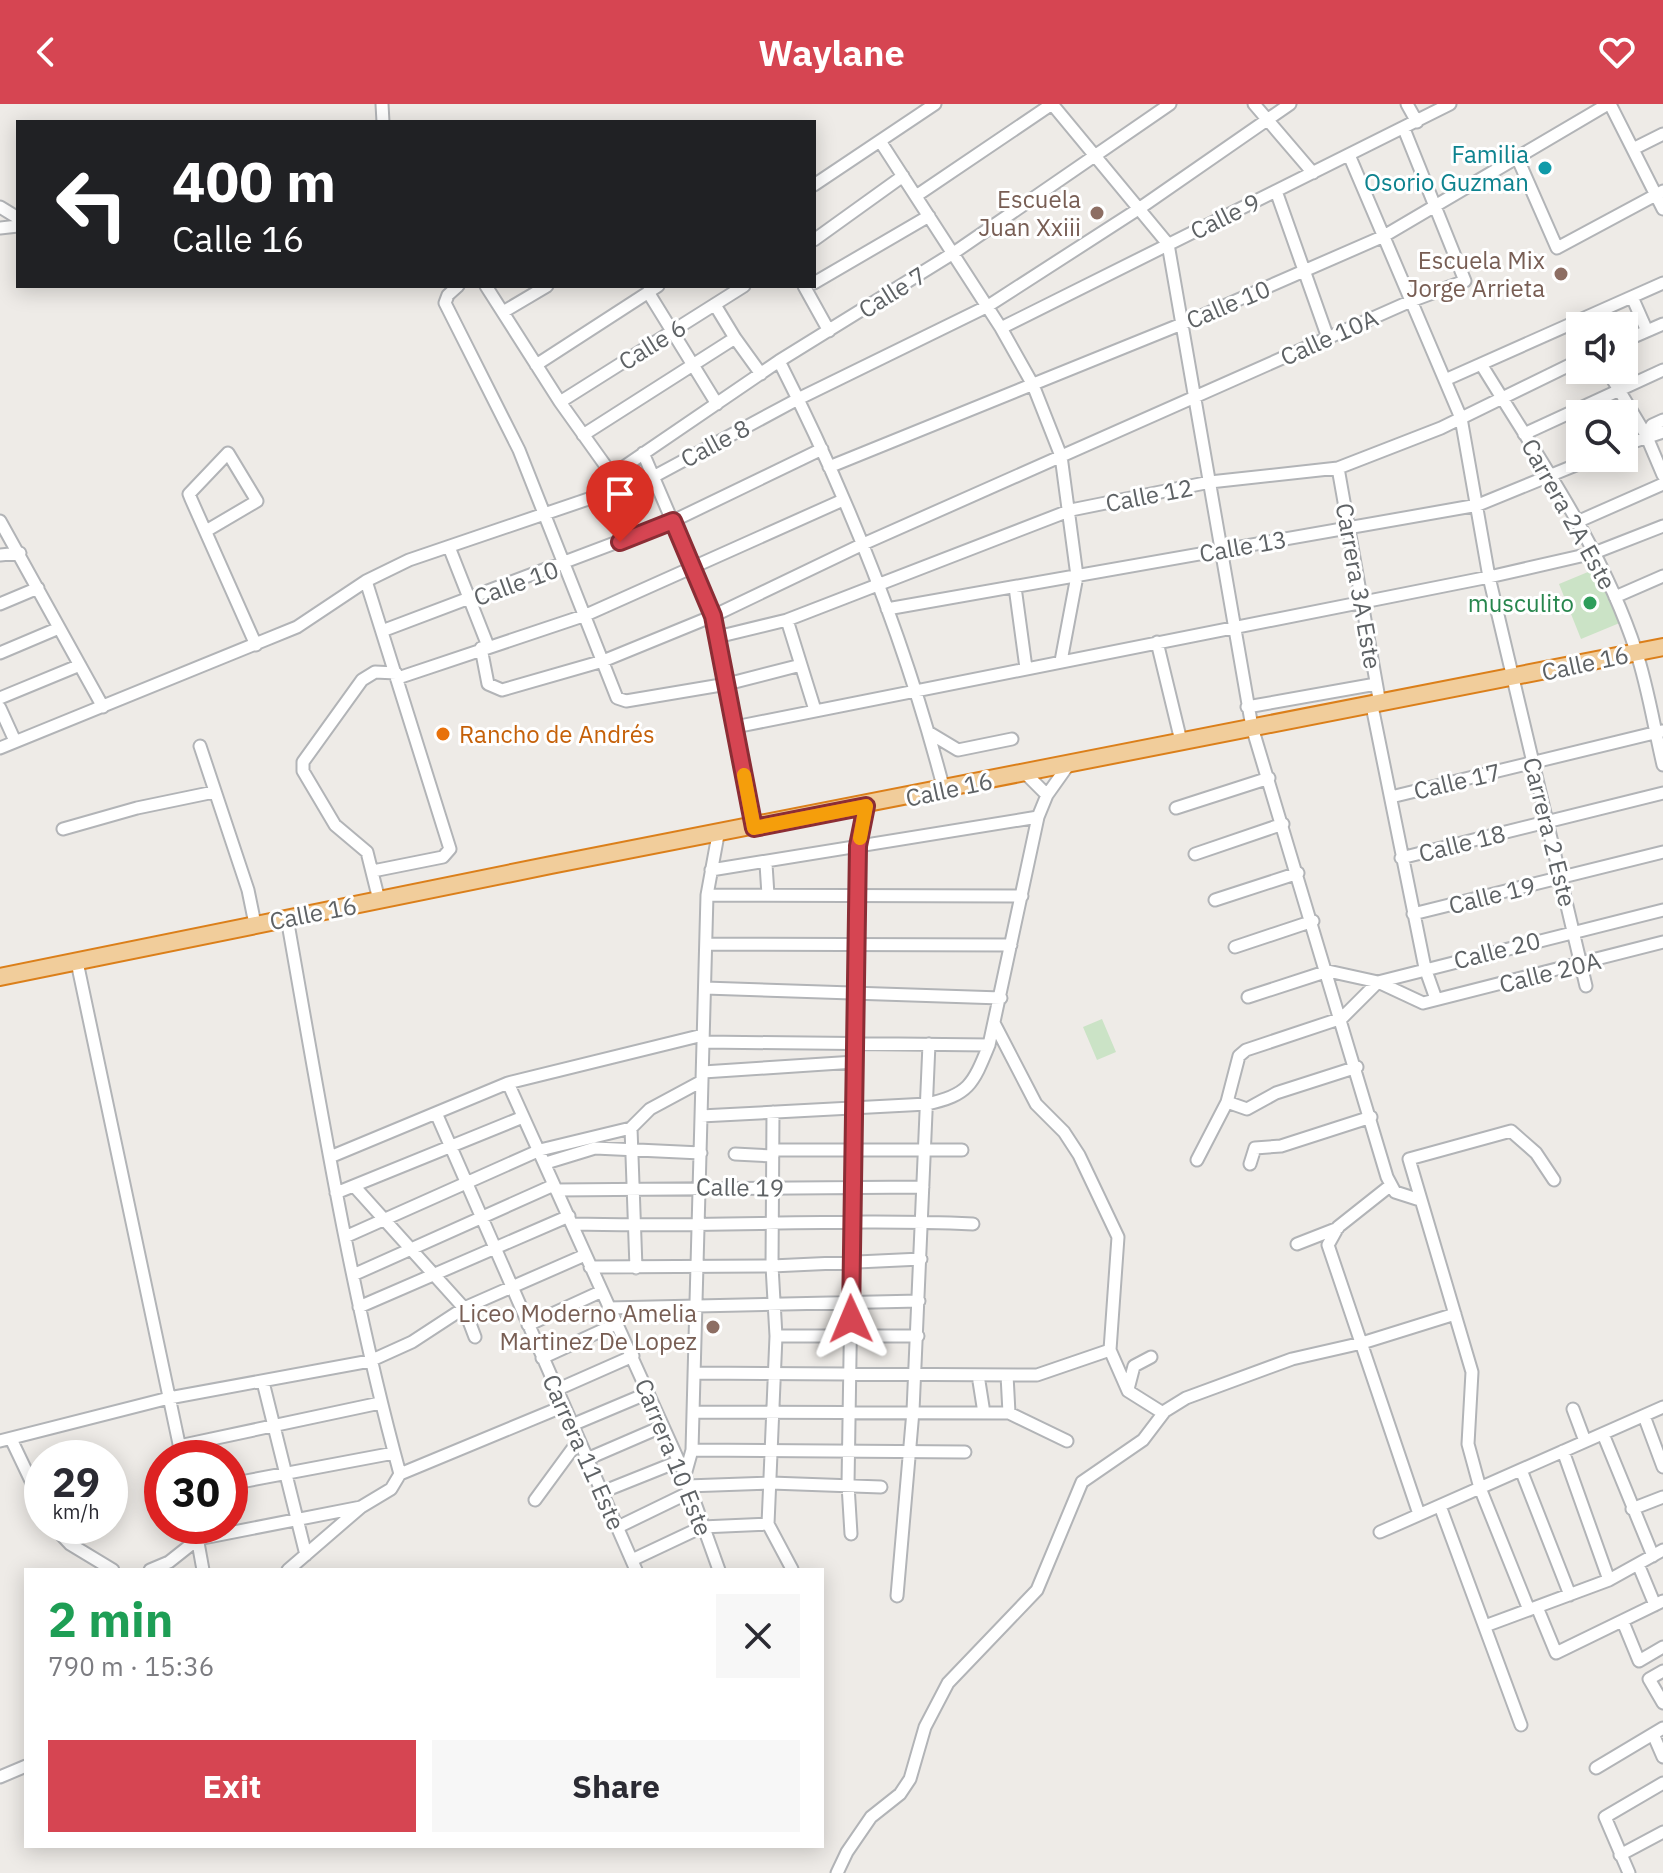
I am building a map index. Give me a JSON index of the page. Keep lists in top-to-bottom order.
{
  "streets": {
    "highway": ["Calle 16"],
    "street": [
      "Calle 9",
      "Calle 7",
      "Calle 10",
      "Calle 10A",
      "Calle 6",
      "Calle 8",
      "Calle 12",
      "Carrera 2A Este",
      "Calle 13",
      "Carrera 3A Este",
      "Calle 17",
      "Carrera 2 Este",
      "Calle 18",
      "Calle 19",
      "Calle 20",
      "Calle 20A",
      "Carrera 11 Este",
      "Carrera 10 Este"
    ]
  },
  "crossings": [
    ["Calle 9", "Carrera 2 Este"],
    ["Calle 10", "Calle 10A"],
    ["Calle 10", "Carrera 2 Este"],
    ["Calle 10A", "Carrera 2 Este"],
    ["Calle 12", "Carrera 2A Este"],
    ["Calle 12", "Carrera 3A Este"],
    ["Calle 12", "Carrera 2 Este"],
    ["Carrera 2A Este", "Calle 13"],
    ["Carrera 2A Este", "Calle 16"],
    ["Carrera 2A Este", "Calle 17"],
    ["Calle 13", "Carrera 3A Este"],
    ["Calle 13", "Carrera 2 Este"],
    ["Carrera 3A Este", "Calle 16"],
    ["Carrera 3A Este", "Calle 17"],
    ["Carrera 3A Este", "Calle 18"],
    ["Carrera 3A Este", "Calle 19"],
    ["Carrera 3A Este", "Calle 20"],
    ["Carrera 3A Este", "Calle 20A"],
    ["Calle 16", "Carrera 2 Este"],
    ["Calle 17", "Carrera 2 Este"],
    ["Carrera 2 Este", "Calle 18"],
    ["Carrera 2 Este", "Calle 19"],
    ["Carrera 2 Este", "Calle 20"],
    ["Carrera 2 Este", "Calle 20A"],
    ["Calle 19", "Carrera 11 Este"],
    ["Calle 19", "Carrera 10 Este"]
  ],
  "places": [
    "Familia Osorio Guzman",
    "Escuela Juan Xxiii",
    "Escuela Mix Jorge Arrieta",
    "musculito",
    "Rancho de Andrés",
    "Liceo Moderno Amelia Martinez De Lopez"
  ],
  "page": {
    "header": "Waylane",
    "turn": ["400 m", "Calle 16"],
    "speed": "29 km/h",
    "limit": "30",
    "heading": ["2 min", "790 m · 15:36"],
    "buttons": ["Exit", "Share"]
  }
}
